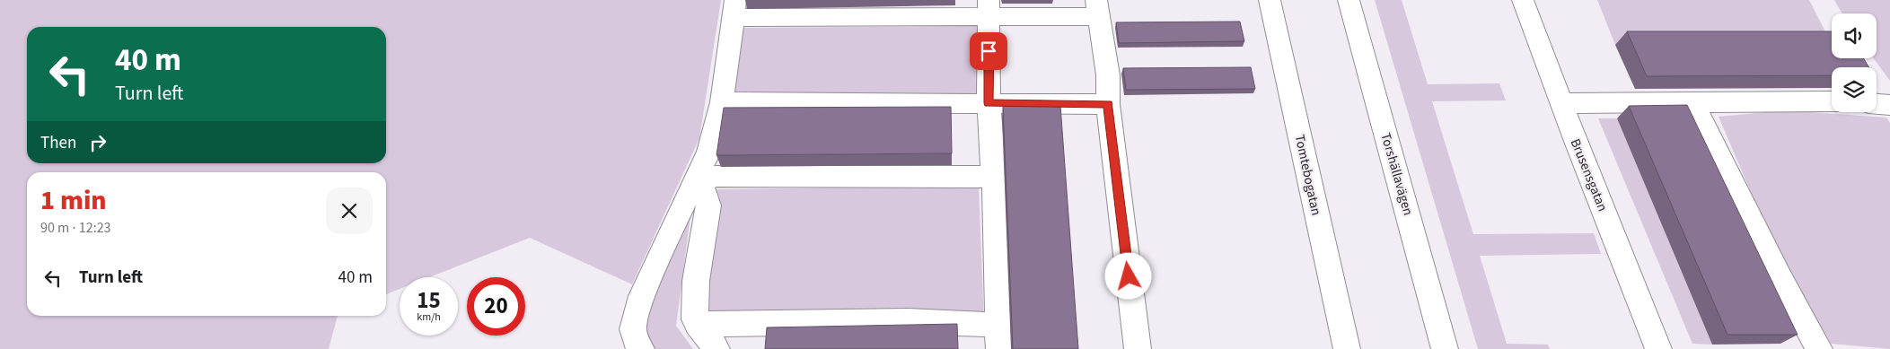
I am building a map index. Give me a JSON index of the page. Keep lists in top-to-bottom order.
{
  "streets": {
    "street": ["Torshällavägen", "Tomtebogatan", "Brusensgatan"]
  },
  "page": {
    "turn": ["40 m", "Turn left"],
    "then": "Then",
    "heading": ["1 min", "90 m · 12:23"],
    "list": [
      {
        "name": "Turn left",
        "value": "40 m"
      }
    ],
    "speed": "15 km/h",
    "limit": "20"
  }
}
